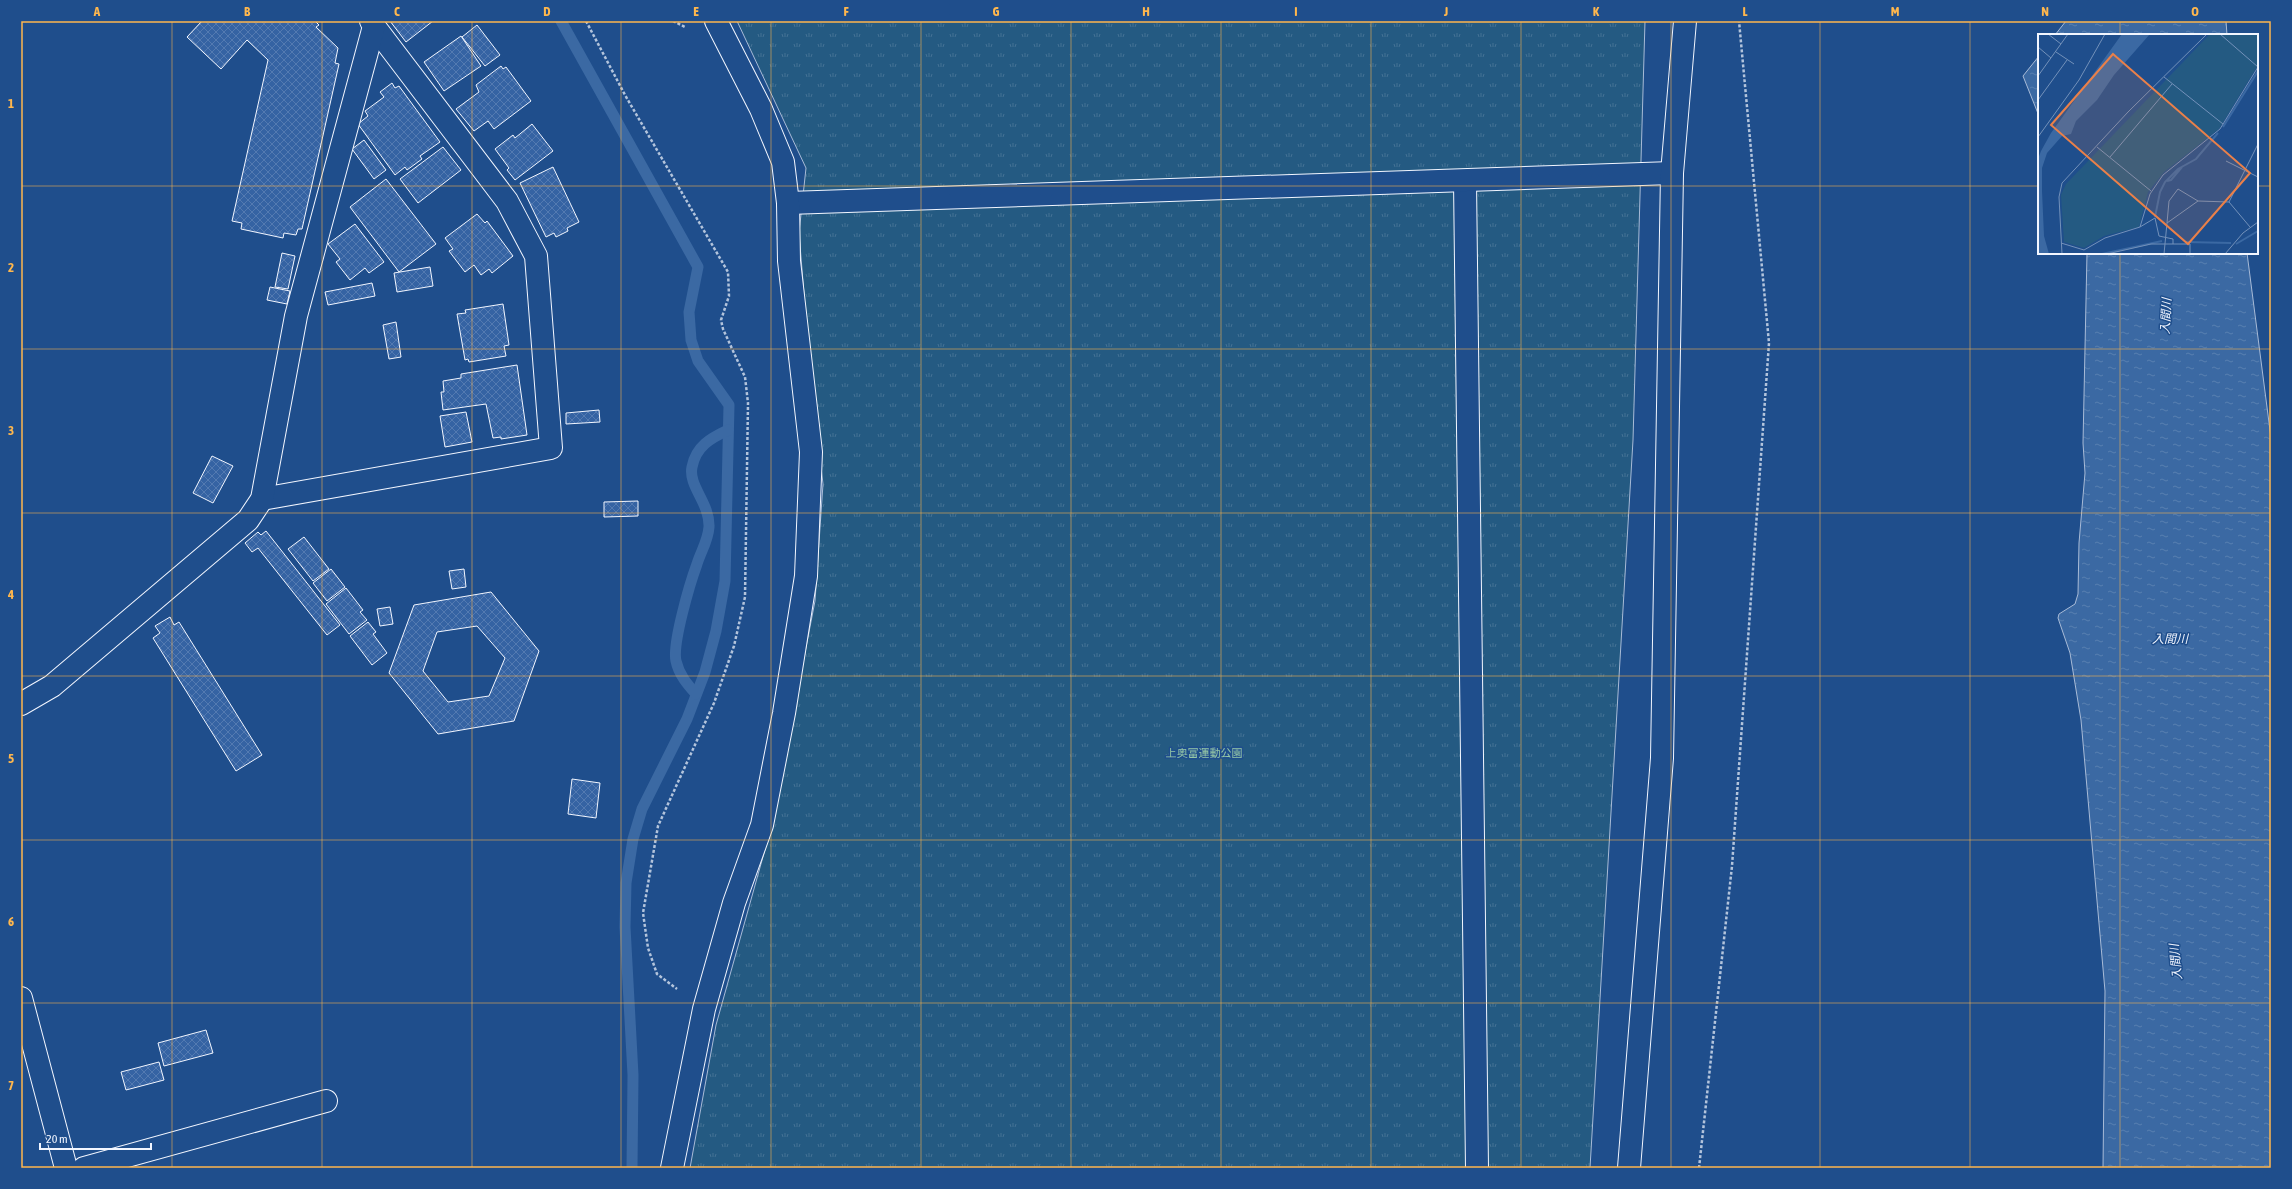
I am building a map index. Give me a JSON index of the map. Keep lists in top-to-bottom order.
{
  "water": ["入間川"],
  "parks": ["上奥富運動公園"],
  "scale_bar": "20 m",
  "grid": {
    "columns": [
      "A",
      "B",
      "C",
      "D",
      "E",
      "F",
      "G",
      "H",
      "I",
      "J",
      "K",
      "L",
      "M",
      "N",
      "O"
    ],
    "rows": [
      "1",
      "2",
      "3",
      "4",
      "5",
      "6",
      "7"
    ]
  }
}
